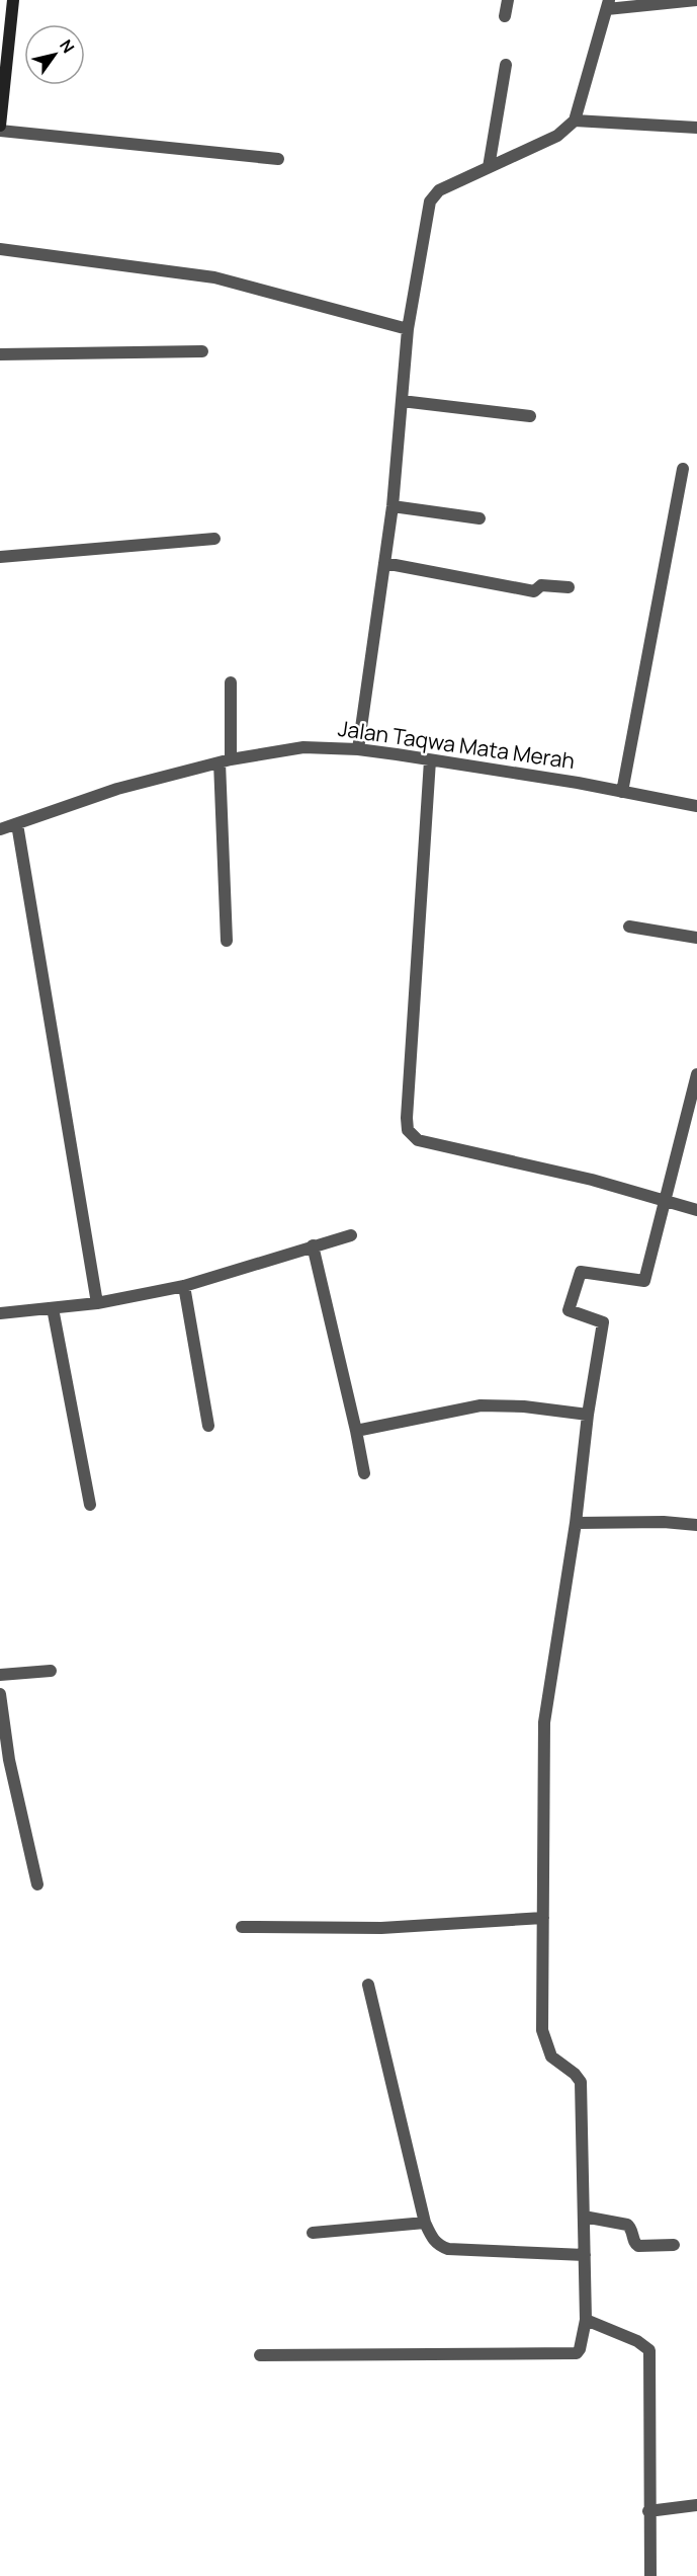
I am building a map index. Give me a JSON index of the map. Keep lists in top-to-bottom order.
{
  "streets": {
    "street": ["Jalan Taqwa Mata Merah"]
  },
  "north": "top right"
}
